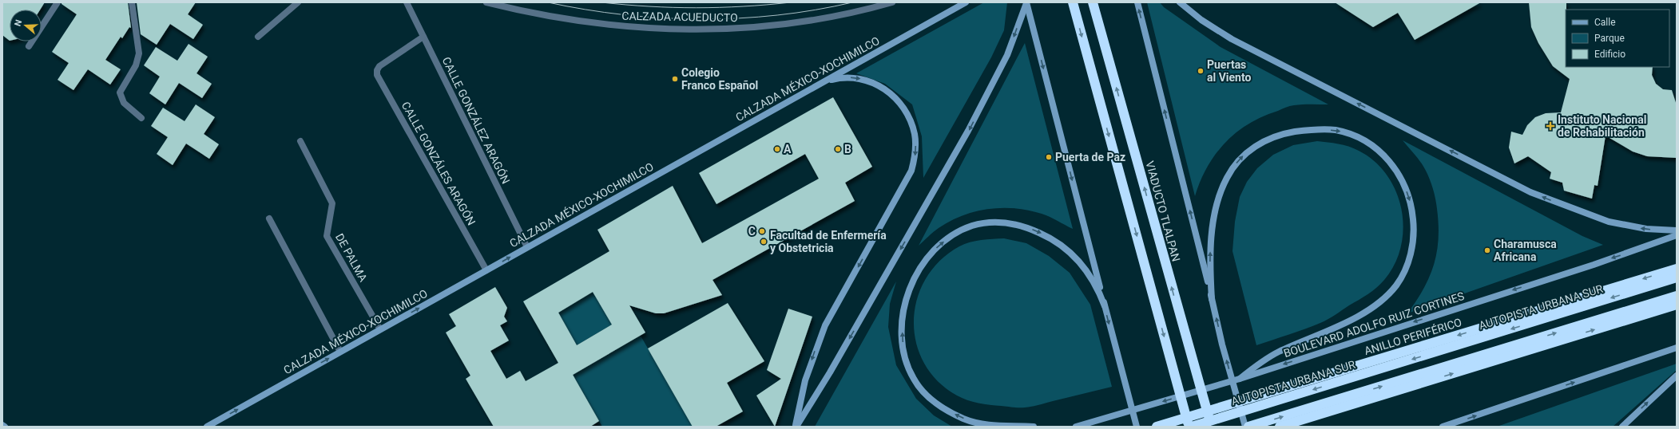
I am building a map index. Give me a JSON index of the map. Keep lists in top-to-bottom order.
{
  "streets": {
    "highway": ["VIADUCTO TLALPAN", "AUTOPISTA URBANA SUR", "ANILLO PERIFÉRICO"],
    "main road": ["CALZADA MÉXICO-XOCHIMILCO", "BOULEVARD ADOLFO RUIZ CORTINES"],
    "street": [
      "CALZADA ACUEDUCTO",
      "CALLE GONZÁLEZ ARAGÓN",
      "CALLE GONZÁLES ARAGÓN",
      "DE PALMA"
    ]
  },
  "crossings": [
    ["CALZADA MÉXICO-XOCHIMILCO", "CALLE GONZÁLEZ ARAGÓN"],
    ["CALZADA MÉXICO-XOCHIMILCO", "CALLE GONZÁLES ARAGÓN"],
    ["CALZADA MÉXICO-XOCHIMILCO", "DE PALMA"],
    ["CALLE GONZÁLEZ ARAGÓN", "CALLE GONZÁLES ARAGÓN"]
  ],
  "one_way": ["CALZADA MÉXICO-XOCHIMILCO", "BOULEVARD ADOLFO RUIZ CORTINES"],
  "places": {
    "other": [
      "Puertas al Viento",
      "Colegio Franco Español",
      "A",
      "B",
      "Puerta de Paz",
      "C",
      "Facultad de Enfermería y Obstetricia",
      "Charamusca Africana"
    ],
    "health": ["Instituto Nacional de Rehabilitación"]
  },
  "legend": ["Calle", "Parque", "Edificio"],
  "north": "left"
}
